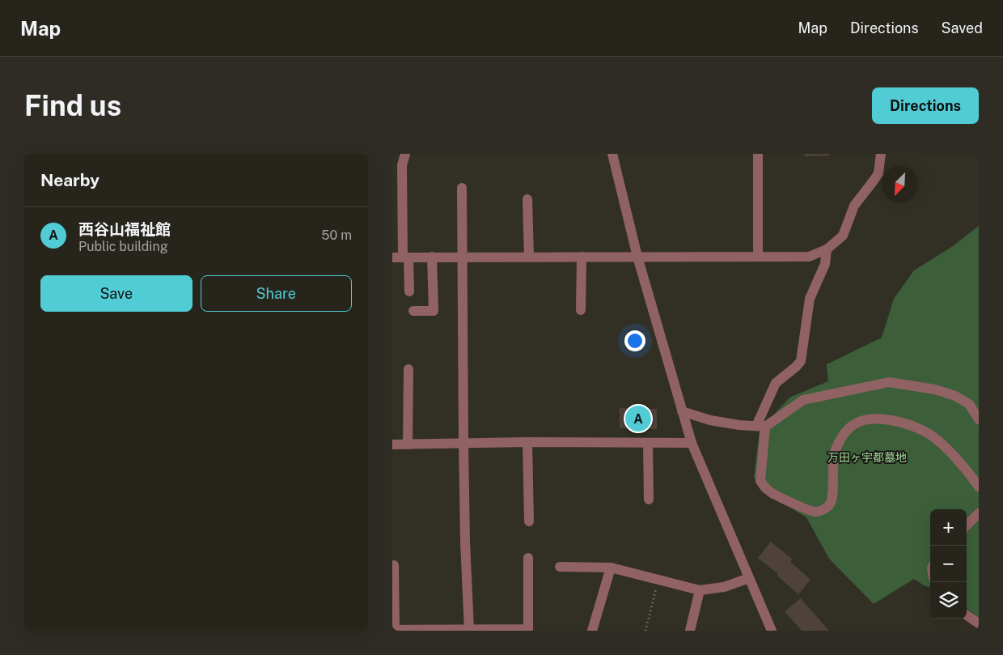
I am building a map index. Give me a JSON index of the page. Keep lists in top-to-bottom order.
{
  "parks": ["万田ヶ宇都墓地"],
  "north": "bottom left",
  "page": {
    "header": "Map",
    "nav": ["Map", "Directions", "Saved"],
    "buttons": [
      "Directions",
      ["Save", "Share"]
    ],
    "title": "Find us",
    "heading": "Nearby",
    "list": [
      {
        "mark": "A",
        "name": "西谷山福祉館",
        "note": "Public building",
        "value": "50 m"
      }
    ],
    "pins": "A",
    "map_buttons": ["+", "−"]
  }
}
